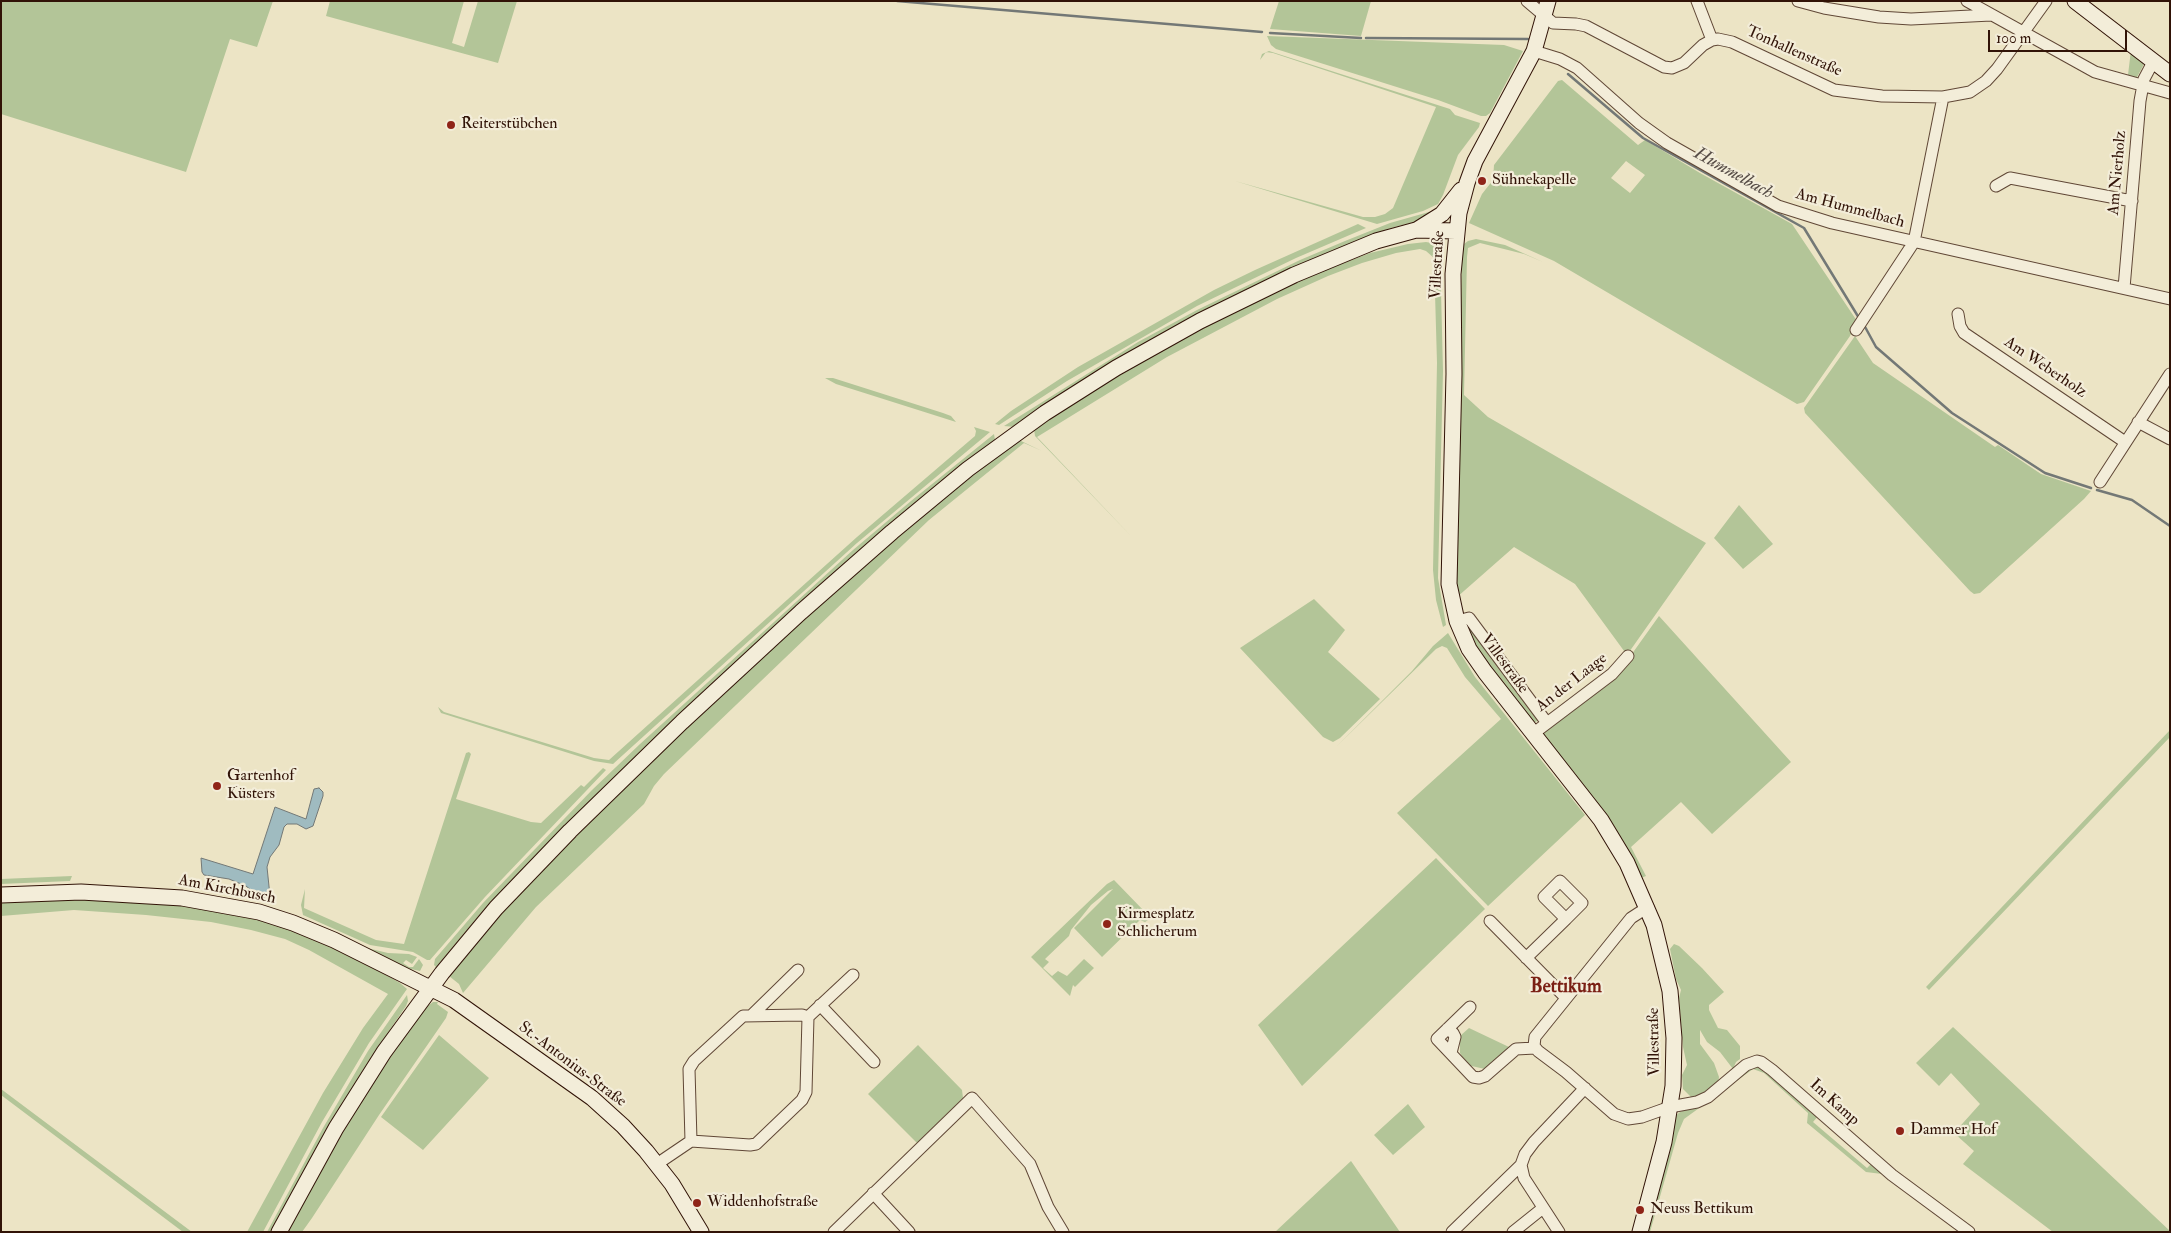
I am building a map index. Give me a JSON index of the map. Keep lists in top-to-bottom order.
{
  "streets": {
    "main road": ["Villestraße", "Am Kirchbusch", "St.-Antonius-Straße"],
    "street": [
      "Tonhallenstraße",
      "Am Nierholz",
      "Am Hummelbach",
      "Am Weberholz",
      "An der Laage",
      "Im Kamp"
    ]
  },
  "crossings": [
    ["Am Nierholz", "Am Hummelbach"],
    ["Am Hummelbach", "Villestraße"],
    ["Villestraße", "An der Laage"],
    ["Villestraße", "Im Kamp"],
    ["Am Kirchbusch", "St.-Antonius-Straße"]
  ],
  "districts": ["Bettikum"],
  "water": ["Hummelbach"],
  "places": [
    "Reiterstübchen",
    "Sühnekapelle",
    "Gartenhof Küsters",
    "Kirmesplatz Schlicherum",
    "Dammer Hof",
    "Widdenhofstraße",
    "Neuss Bettikum"
  ],
  "scale_bar": "100 m"
}
